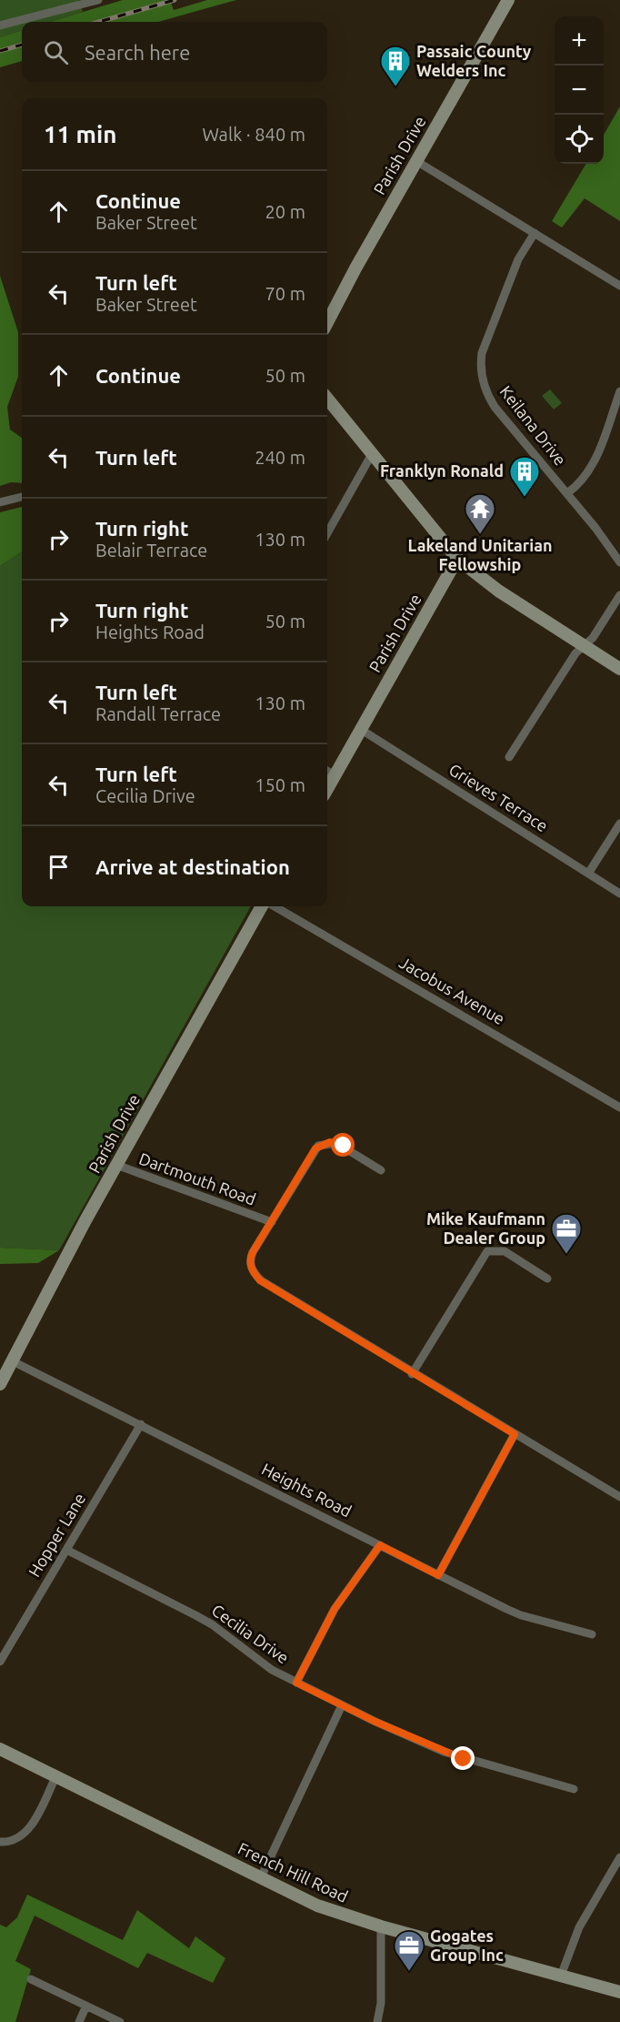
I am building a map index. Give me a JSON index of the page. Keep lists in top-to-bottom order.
{
  "streets": {
    "street": [
      "Parish Drive",
      "Keilana Drive",
      "Grieves Terrace",
      "Jacobus Avenue",
      "Dartmouth Road",
      "Heights Road",
      "Hopper Lane",
      "Cecilia Drive",
      "French Hill Road"
    ]
  },
  "crossings": [
    ["Parish Drive", "Grieves Terrace"],
    ["Parish Drive", "Dartmouth Road"],
    ["Parish Drive", "Heights Road"],
    ["Heights Road", "Hopper Lane"],
    ["Hopper Lane", "Cecilia Drive"]
  ],
  "places": {
    "building": ["Passaic County Welders Inc", "Franklyn Ronald"],
    "temple": ["Lakeland Unitarian Fellowship"],
    "office": ["Mike Kaufmann Dealer Group", "Gogates Group Inc"]
  },
  "page": {
    "map_buttons": ["+", "−"],
    "search": "Search here",
    "heading": ["11 min", "Walk · 840 m"],
    "list": [
      ["Continue", "Baker Street", "20 m"],
      ["Turn left", "Baker Street", "70 m"],
      ["Continue", "50 m"],
      ["Turn left", "240 m"],
      ["Turn right", "Belair Terrace", "130 m"],
      ["Turn right", "Heights Road", "50 m"],
      ["Turn left", "Randall Terrace", "130 m"],
      ["Turn left", "Cecilia Drive", "150 m"],
      "Arrive at destination"
    ]
  }
}
